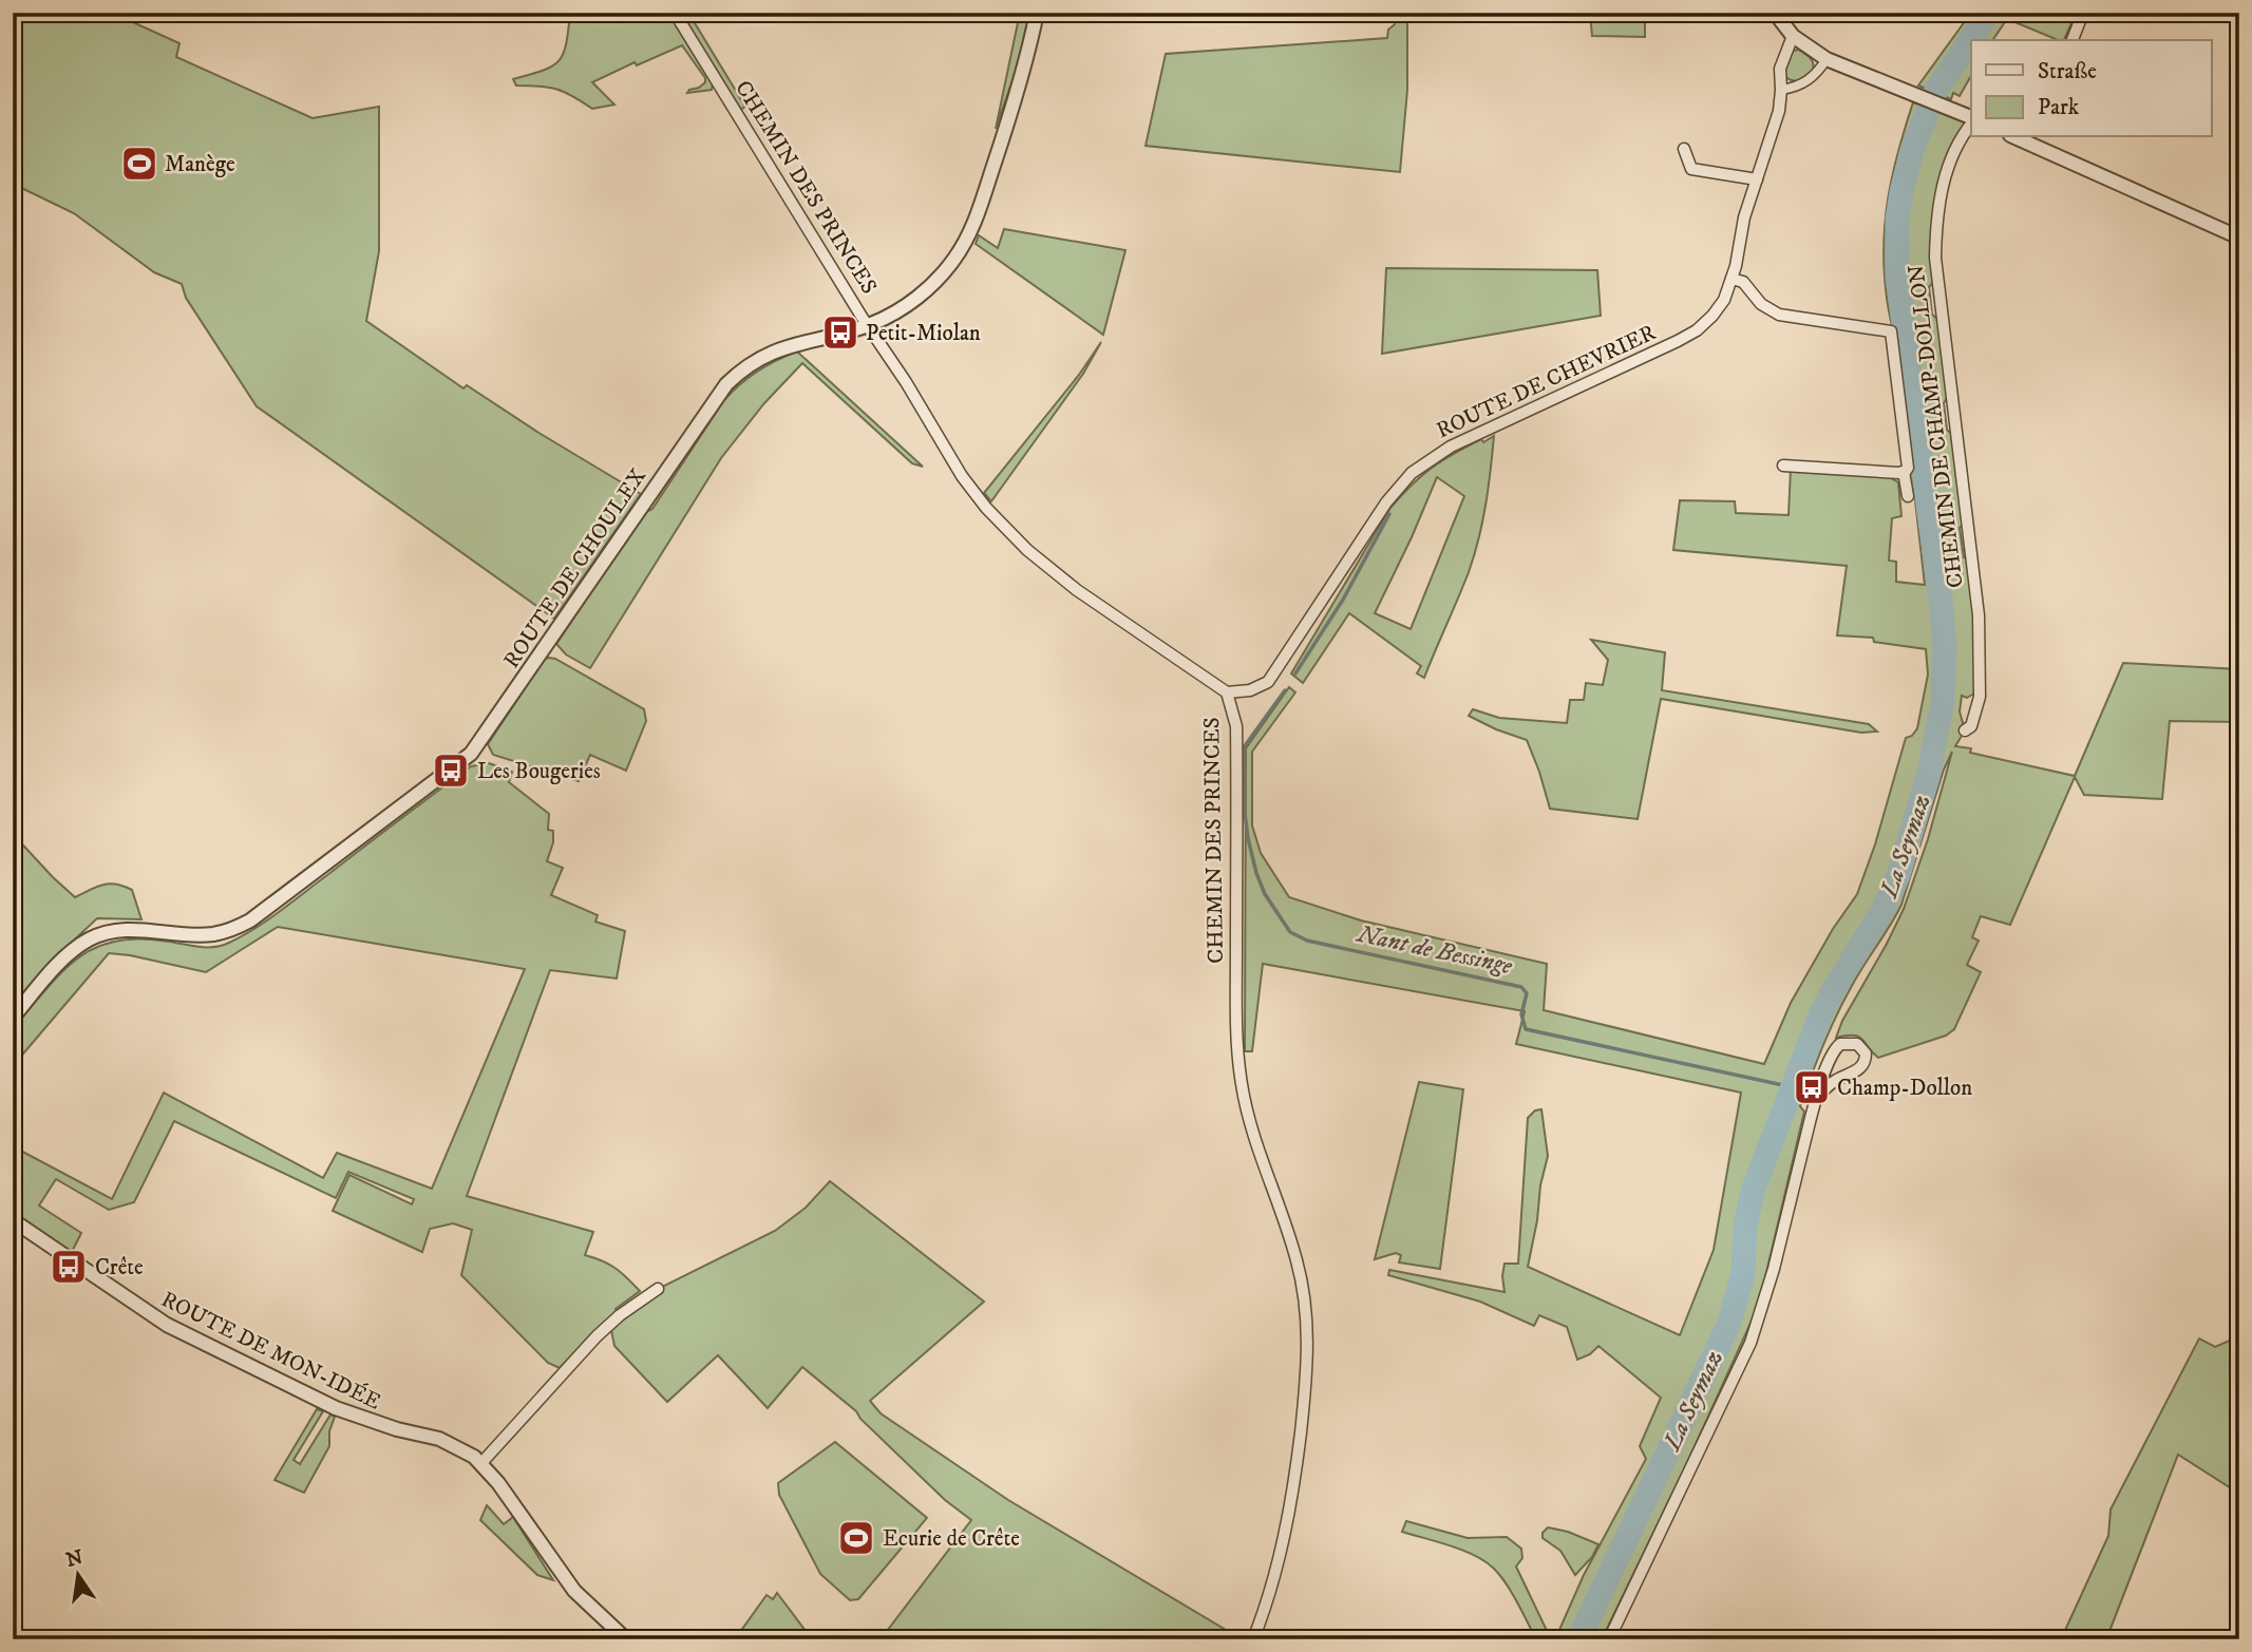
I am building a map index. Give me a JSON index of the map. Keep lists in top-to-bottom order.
{
  "streets": {
    "street": [
      "CHEMIN DES PRINCES",
      "ROUTE DE CHEVRIER",
      "CHEMIN DE CHAMP-DOLLON",
      "ROUTE DE CHOULEX",
      "ROUTE DE MON-IDÉE"
    ]
  },
  "crossings": [
    ["CHEMIN DES PRINCES", "ROUTE DE CHEVRIER"],
    ["CHEMIN DES PRINCES", "ROUTE DE CHOULEX"]
  ],
  "water": ["La Seymaz", "Nant de Bessinge"],
  "places": {
    "sports": ["Manège", "Ecurie de Crête"],
    "bus stop": [
      "Petit-Miolan",
      "Les Bougeries",
      "Champ-Dollon",
      "Crête"
    ]
  },
  "legend": ["Straße", "Park"],
  "north": "top"
}
